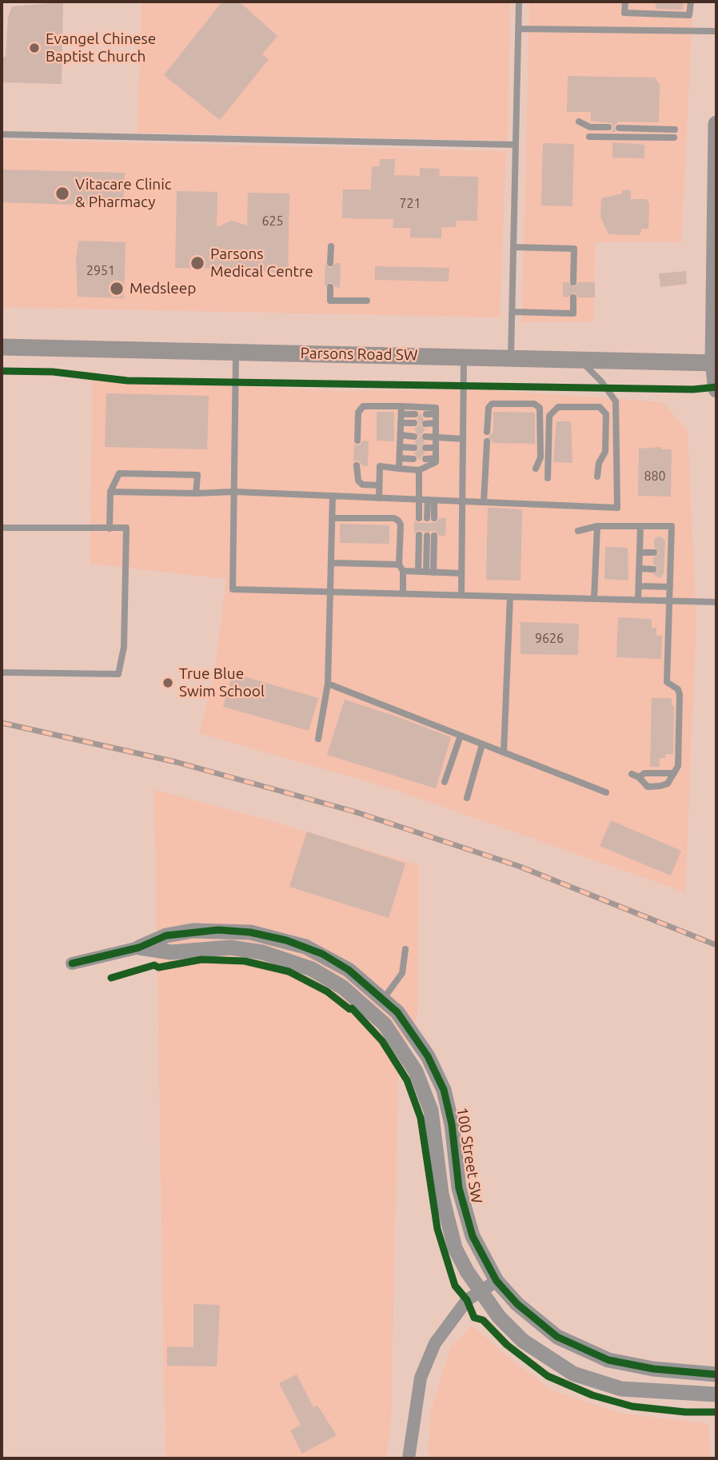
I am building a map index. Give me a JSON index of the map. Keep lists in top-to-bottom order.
{
  "streets": {
    "main road": ["Parsons Road SW"],
    "street": ["100 Street SW"]
  },
  "places": [
    "Evangel Chinese Baptist Church",
    "Vitacare Clinic & Pharmacy",
    "Parsons Medical Centre",
    "Medsleep",
    "True Blue Swim School"
  ],
  "house_numbers": [
    "721",
    "625",
    "2951",
    "880",
    "9626"
  ]
}
